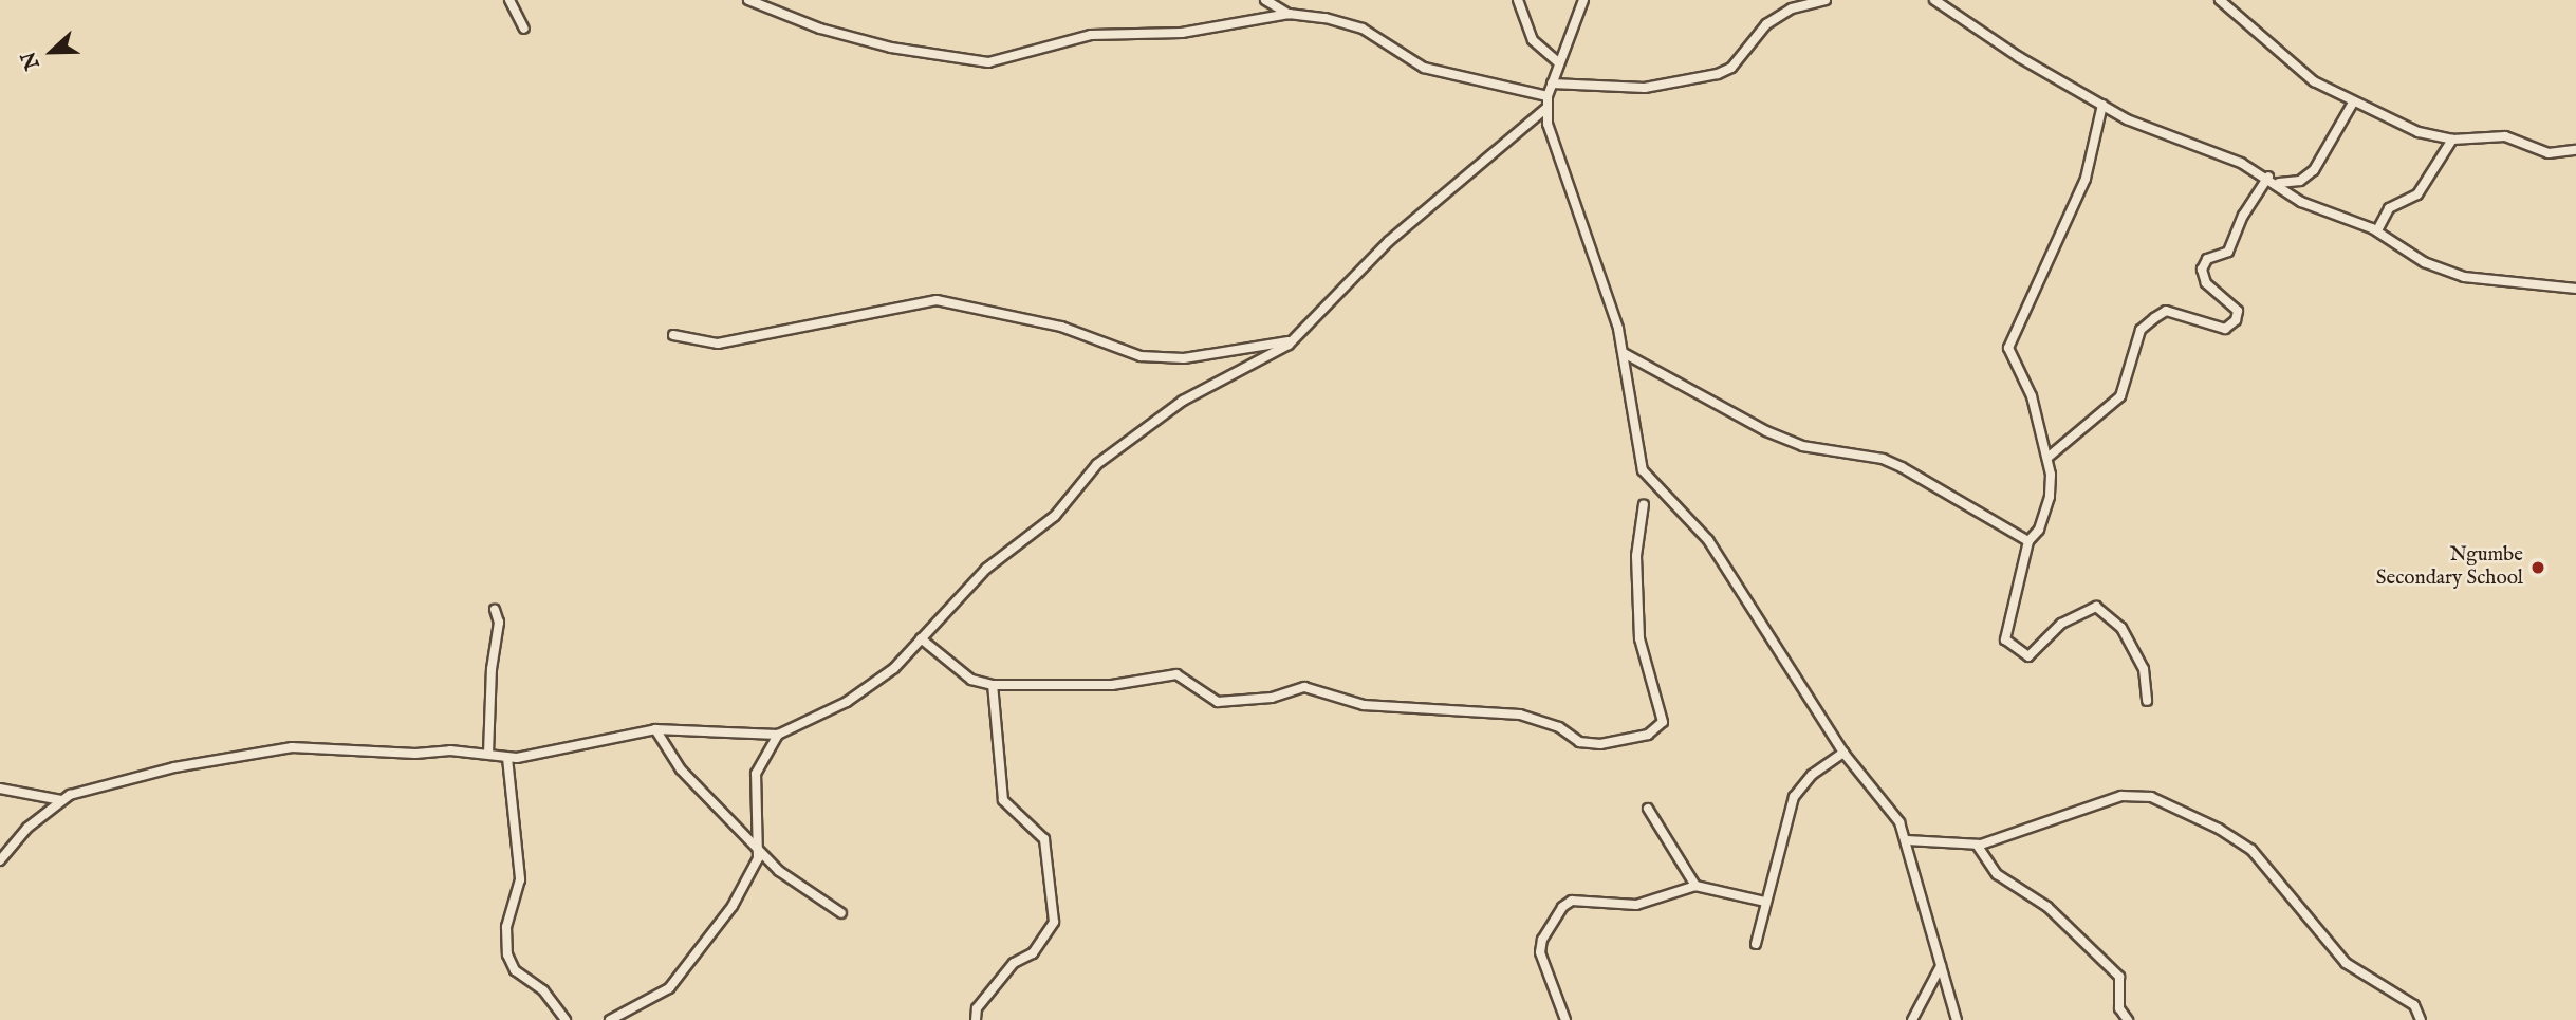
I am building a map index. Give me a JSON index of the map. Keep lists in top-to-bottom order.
{
  "places": ["Ngumbe Secondary School"],
  "north": "left"
}
